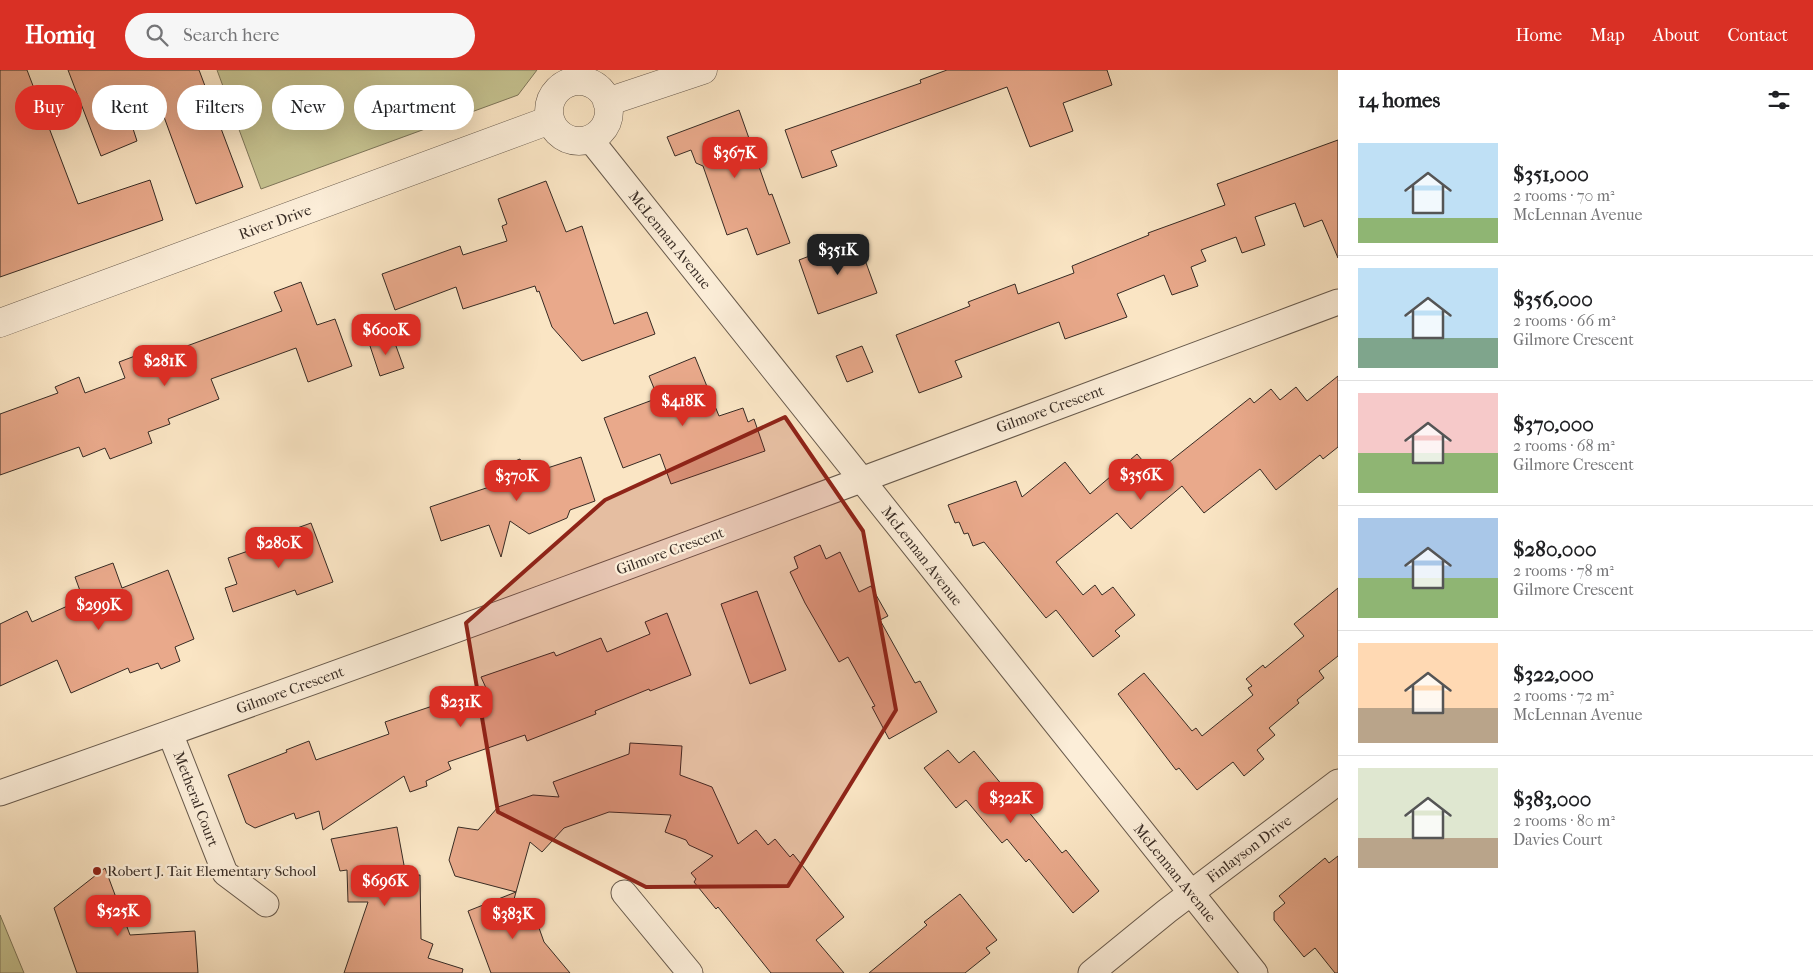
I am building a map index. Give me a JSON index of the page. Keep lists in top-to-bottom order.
{
  "streets": {
    "street": [
      "River Drive",
      "McLennan Avenue",
      "Gilmore Crescent",
      "Metheral Court",
      "Finlayson Drive"
    ]
  },
  "crossings": [
    ["River Drive", "McLennan Avenue"],
    ["McLennan Avenue", "Gilmore Crescent"],
    ["McLennan Avenue", "Finlayson Drive"],
    ["Gilmore Crescent", "Metheral Court"]
  ],
  "places": ["Robert J. Tait Elementary School"],
  "page": {
    "header": "Homiq",
    "search": "Search here",
    "nav": [
      "Home",
      "Map",
      "About",
      "Contact"
    ],
    "heading": "14 homes",
    "chip": [
      "Buy",
      "Rent",
      "Filters",
      "New",
      "Apartment"
    ],
    "list": [
      {
        "name": "$351,000",
        "note": "2 rooms · 70 m² · McLennan Avenue"
      },
      {
        "name": "$356,000",
        "note": "2 rooms · 66 m² · Gilmore Crescent"
      },
      {
        "name": "$370,000",
        "note": "2 rooms · 68 m² · Gilmore Crescent"
      },
      {
        "name": "$280,000",
        "note": "2 rooms · 78 m² · Gilmore Crescent"
      },
      {
        "name": "$322,000",
        "note": "2 rooms · 72 m² · McLennan Avenue"
      },
      {
        "name": "$383,000",
        "note": "2 rooms · 80 m² · Davies Court"
      }
    ],
    "price": [
      "$367K",
      "$351K",
      "$600K",
      "$281K",
      "$418K",
      "$356K",
      "$370K",
      "$280K",
      "$299K",
      "$231K",
      "$322K",
      "$696K",
      "$525K",
      "$383K"
    ]
  }
}
